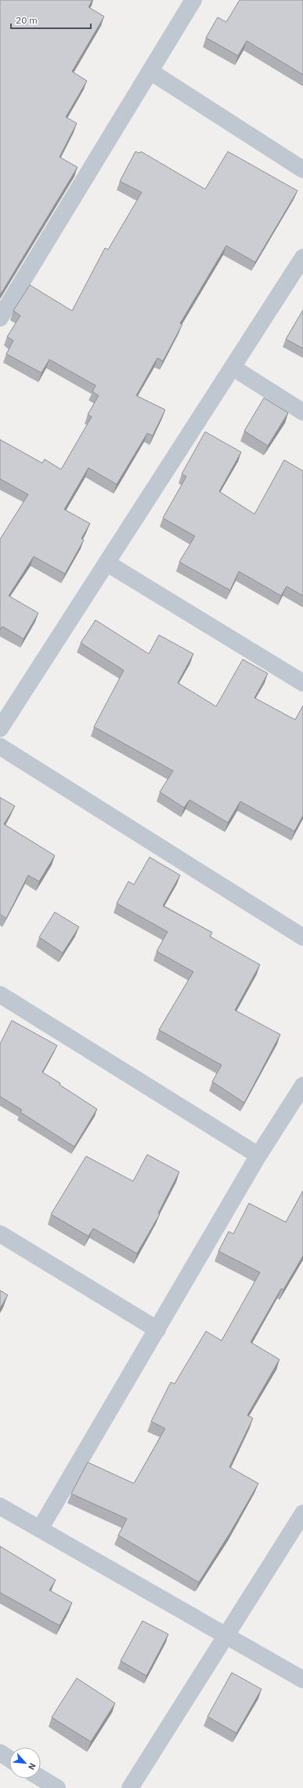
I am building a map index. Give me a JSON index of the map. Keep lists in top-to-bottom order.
{
  "scale_bar": "20 m",
  "north": "bottom right"
}
